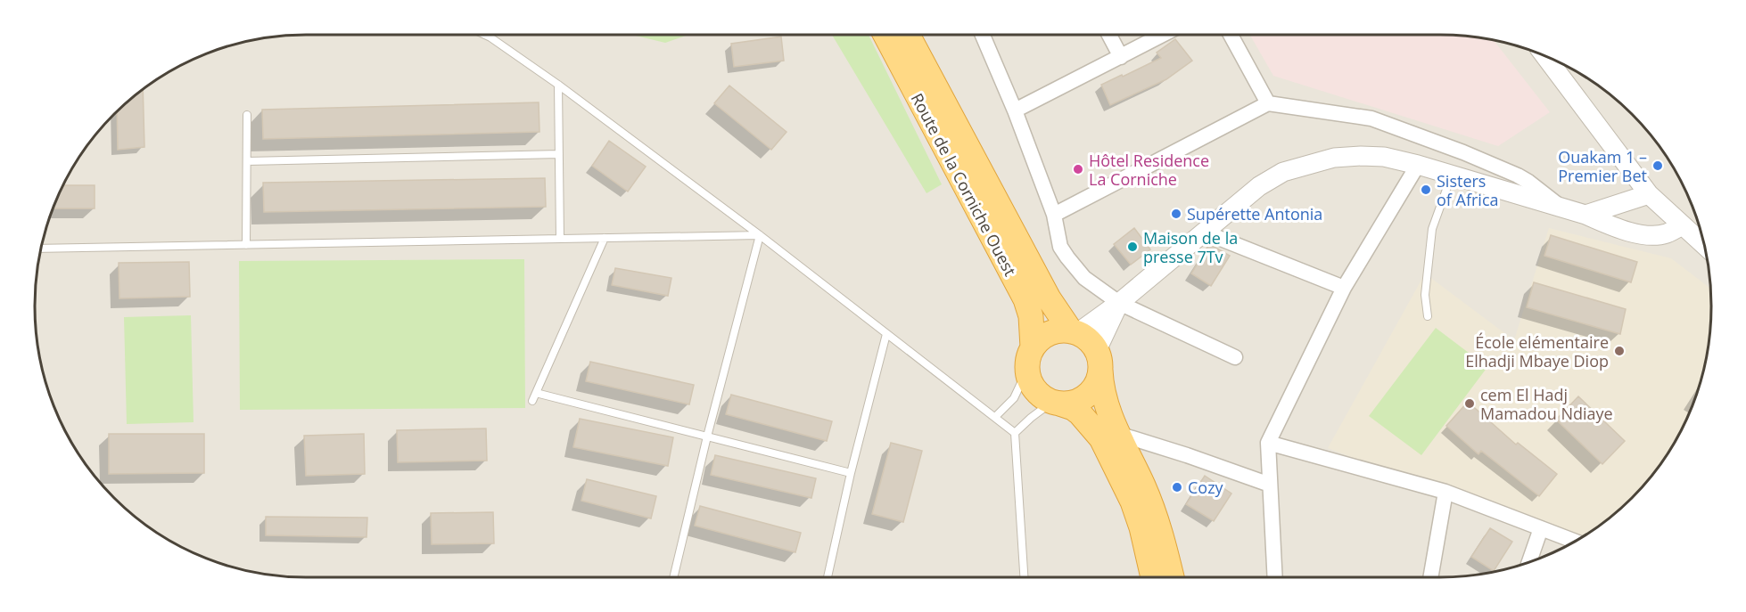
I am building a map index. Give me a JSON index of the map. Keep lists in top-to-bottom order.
{
  "streets": {
    "highway": ["Route de la Corniche Ouest"]
  },
  "places": [
    "Ouakam 1 – Premier Bet",
    "Hôtel Residence La Corniche",
    "Sisters of Africa",
    "Supérette Antonia",
    "Maison de la presse 7Tv",
    "École elémentaire Elhadji Mbaye Diop",
    "cem El Hadj Mamadou Ndiaye",
    "Cozy"
  ]
}
